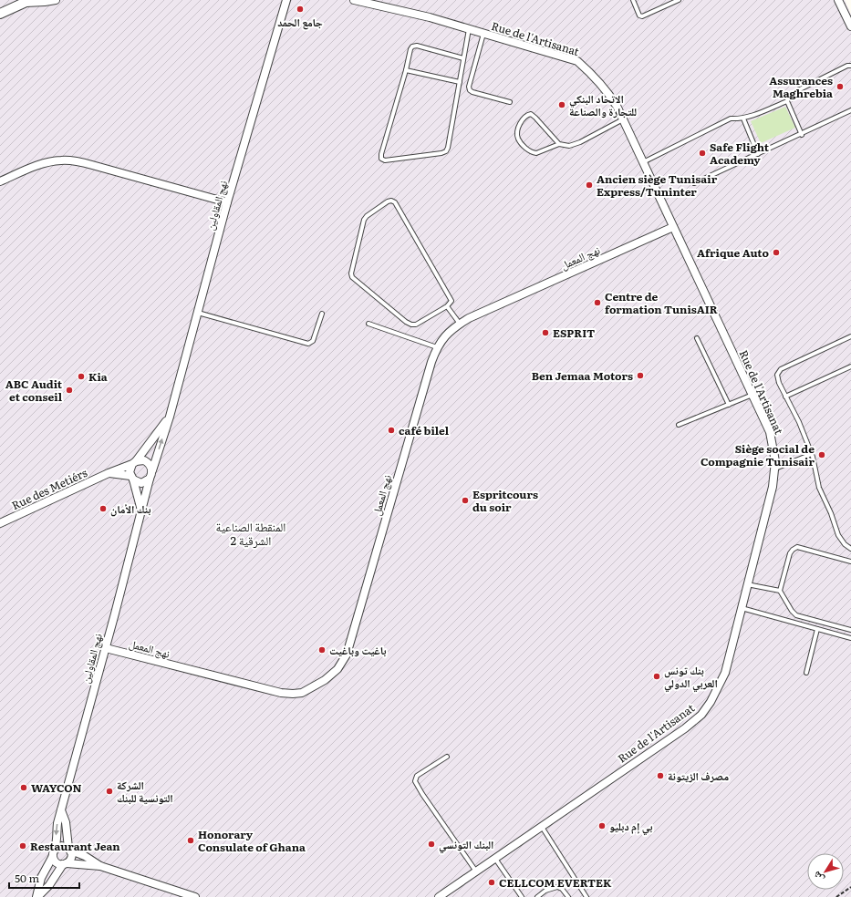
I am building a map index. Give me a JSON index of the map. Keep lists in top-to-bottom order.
{
  "streets": {
    "street": [
      "Rue de l'Artisanat",
      "نهج المقاولين",
      "نهج المعمل",
      "Rue des Metiérs"
    ]
  },
  "crossings": [
    ["Rue de l'Artisanat", "نهج المعمل"],
    ["نهج المقاولين", "نهج المعمل"],
    ["نهج المقاولين", "Rue des Metiérs"]
  ],
  "districts": ["المنقطة الصناعية الشرقية 2"],
  "places": [
    "جامع الحمد",
    "Assurances Maghrebia",
    "الاتحاد البنكي للتجارة والصناعة",
    "Safe Flight Academy",
    "Ancien siège Tunisair Express/Tuninter",
    "Afrique Auto",
    "Centre de formation TunisAIR",
    "ESPRIT",
    "Ben Jemaa Motors",
    "Kia",
    "ABC Audit et conseil",
    "café bilel",
    "Siège social de Compagnie Tunisair",
    "Espritcours du soir",
    "بنك الأمان",
    "باغيت وباغيت",
    "بنك تونس العربي الدولي",
    "مصرف الزيتونة",
    "WAYCON",
    "الشركة التونسية للبنك",
    "بي إم دبليو",
    "Honorary Consulate of Ghana",
    "البنك التونسي",
    "Restaurant Jean",
    "CELLCOM EVERTEK"
  ],
  "scale_bar": "50 m",
  "north": "bottom left"
}
